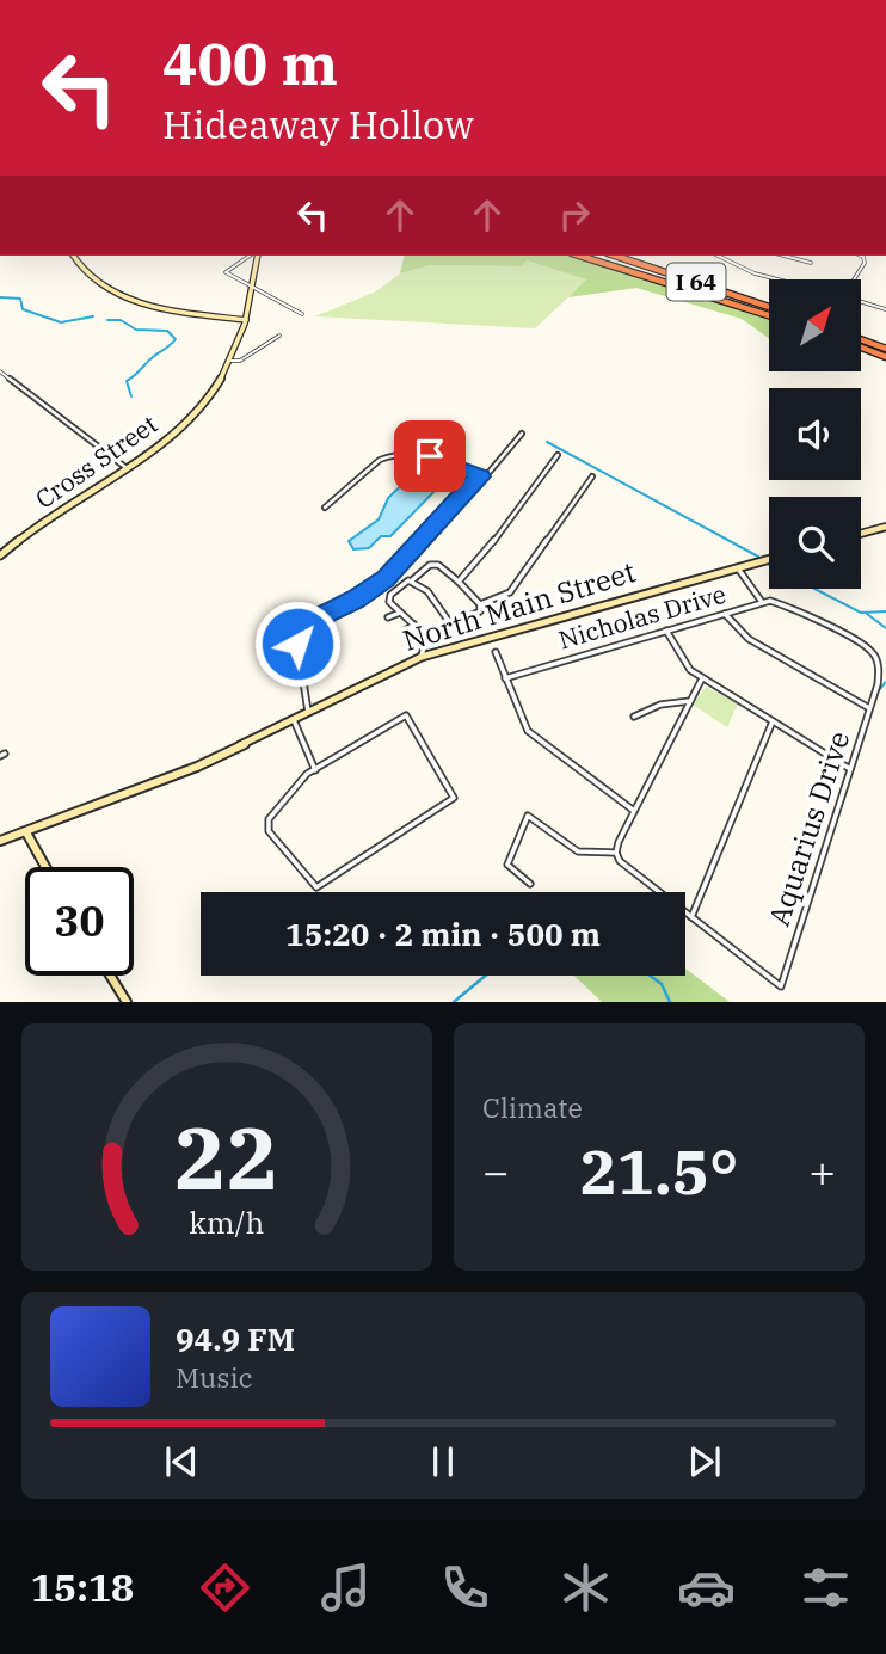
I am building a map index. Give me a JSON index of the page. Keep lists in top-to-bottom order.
{
  "streets": {
    "highway": ["I 64"],
    "main road": ["Cross Street", "North Main Street"],
    "street": ["Nicholas Drive", "Aquarius Drive"]
  },
  "crossings": [
    ["Nicholas Drive", "Aquarius Drive"]
  ],
  "north": "top right",
  "page": {
    "turn": ["400 m", "Hideaway Hollow"],
    "limit": "30",
    "trip": "15:20 · 2 min · 500 m",
    "tile": "Climate",
    "heat": ["−", "21.5°", "+"],
    "song": ["94.9 FM", "Music"],
    "tabs": "15:18",
    "gauge": ["22", "km/h"]
  }
}
